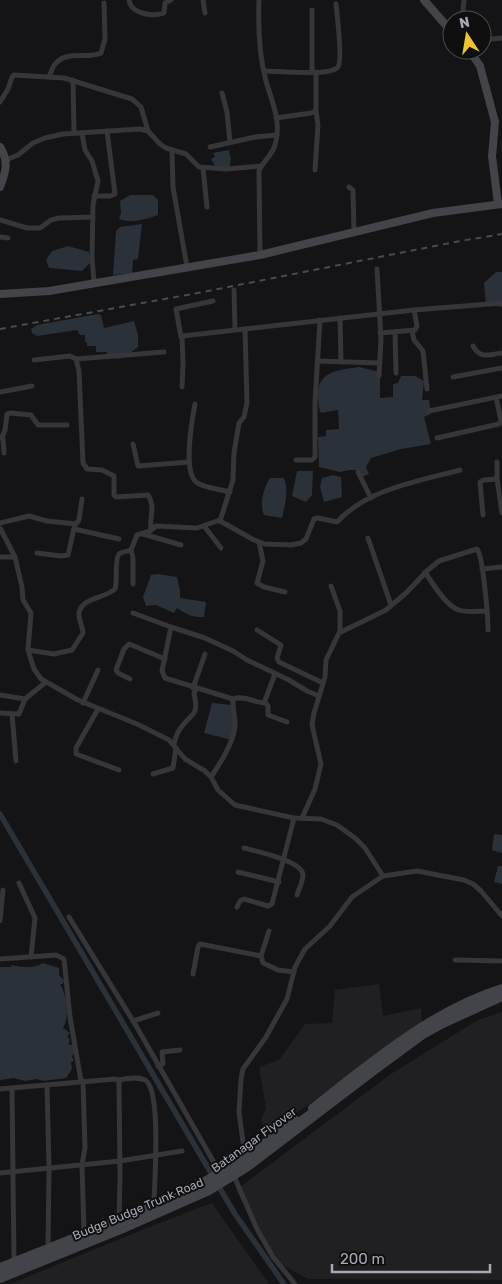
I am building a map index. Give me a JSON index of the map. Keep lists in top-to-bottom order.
{
  "streets": {
    "street": ["Batanagar Flyover", "Budge Budge Trunk Road"]
  },
  "scale_bar": "200 m",
  "north": "top"
}
